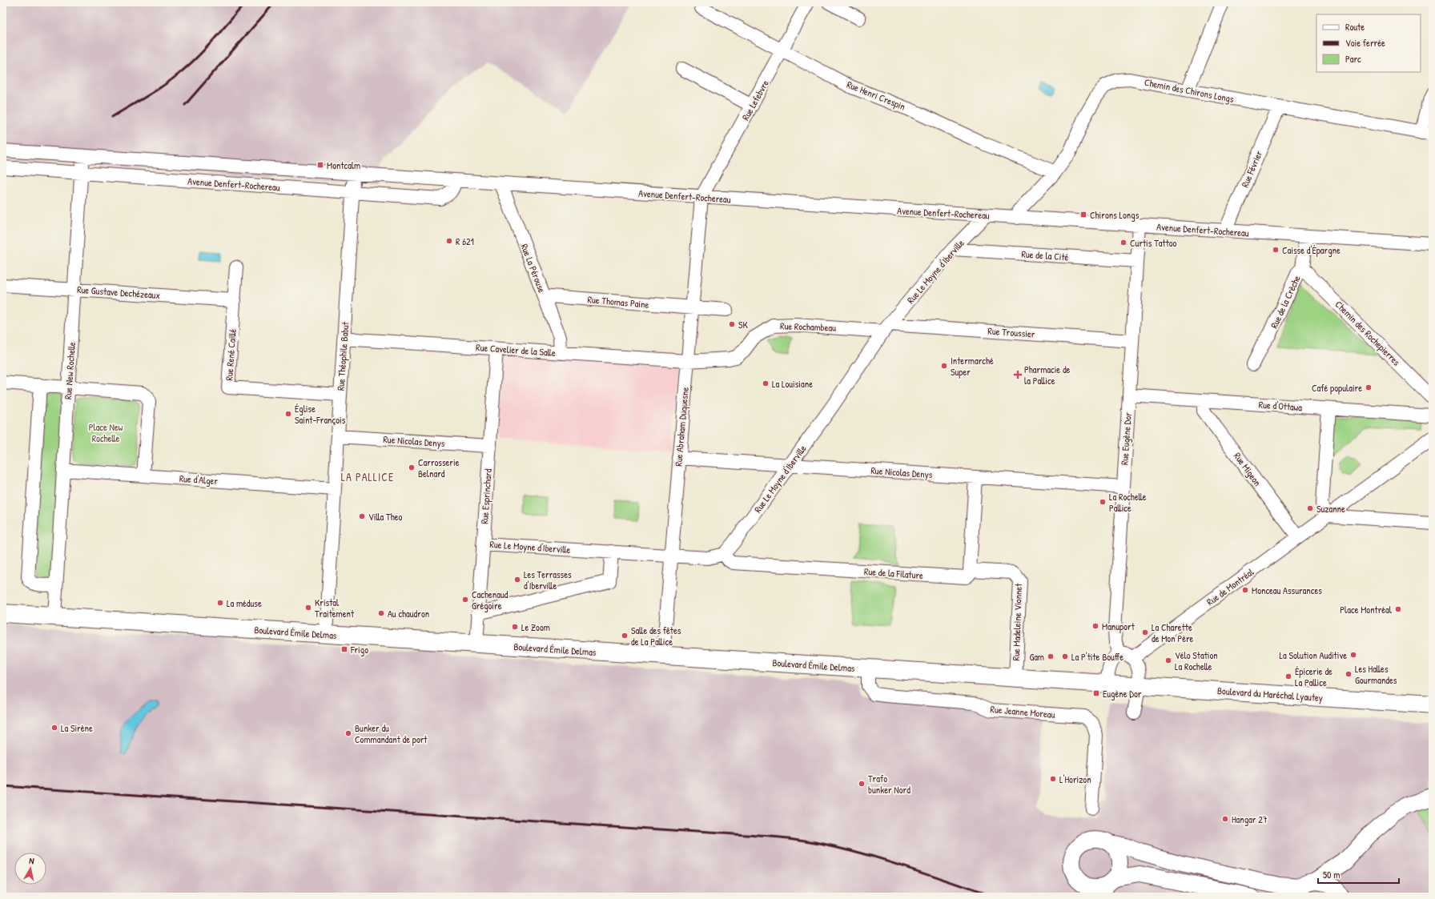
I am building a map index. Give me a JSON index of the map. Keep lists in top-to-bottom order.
{
  "streets": {
    "main road": ["Boulevard Émile Delmas", "Boulevard du Maréchal Lyautey"],
    "street": [
      "Chemin des Chirons Longs",
      "Rue Henri Crespin",
      "Rue Lefebvre",
      "Rue Février",
      "Avenue Denfert-Rochereau",
      "Rue de la Cité",
      "Rue La Pérouse",
      "Rue Le Moyne d'Iberville",
      "Rue Gustave Dechézeaux",
      "Rue Thomas Paine",
      "Rue de la Crèche",
      "Rue Rochambeau",
      "Rue Troussier",
      "Chemin des Rochepierres",
      "Rue Cavelier de la Salle",
      "Rue René Caillé",
      "Rue Théophile Babut",
      "Rue New Rochelle",
      "Rue d'Ottawa",
      "Rue Abraham Duquesne",
      "Rue Eugène Dor",
      "Rue Nicolas Denys",
      "Rue Migeon",
      "Rue d'Alger",
      "Rue Esprinchard",
      "Rue de la Filature",
      "Rue de Montréal",
      "Rue Madeleine Vionnet",
      "Rue Jeanne Moreau"
    ]
  },
  "crossings": [
    ["Chemin des Chirons Longs", "Rue Henri Crespin"],
    ["Chemin des Chirons Longs", "Rue Février"],
    ["Chemin des Chirons Longs", "Avenue Denfert-Rochereau"],
    ["Rue Henri Crespin", "Rue Lefebvre"],
    ["Rue Lefebvre", "Avenue Denfert-Rochereau"],
    ["Rue Lefebvre", "Rue Abraham Duquesne"],
    ["Rue Février", "Avenue Denfert-Rochereau"],
    ["Avenue Denfert-Rochereau", "Rue La Pérouse"],
    ["Avenue Denfert-Rochereau", "Rue Le Moyne d'Iberville"],
    ["Avenue Denfert-Rochereau", "Rue de la Crèche"],
    ["Avenue Denfert-Rochereau", "Rue Théophile Babut"],
    ["Avenue Denfert-Rochereau", "Rue New Rochelle"],
    ["Avenue Denfert-Rochereau", "Rue Abraham Duquesne"],
    ["Avenue Denfert-Rochereau", "Rue Eugène Dor"],
    ["Rue de la Cité", "Rue Le Moyne d'Iberville"],
    ["Rue de la Cité", "Rue Eugène Dor"],
    ["Rue La Pérouse", "Rue Thomas Paine"],
    ["Rue La Pérouse", "Rue Cavelier de la Salle"],
    ["Rue Le Moyne d'Iberville", "Rue Rochambeau"],
    ["Rue Le Moyne d'Iberville", "Rue Troussier"],
    ["Rue Le Moyne d'Iberville", "Rue Abraham Duquesne"],
    ["Rue Le Moyne d'Iberville", "Rue Nicolas Denys"],
    ["Rue Le Moyne d'Iberville", "Rue Esprinchard"],
    ["Rue Le Moyne d'Iberville", "Rue de la Filature"],
    ["Rue Gustave Dechézeaux", "Rue René Caillé"],
    ["Rue Gustave Dechézeaux", "Rue New Rochelle"],
    ["Rue Thomas Paine", "Rue Abraham Duquesne"],
    ["Rue de la Crèche", "Chemin des Rochepierres"],
    ["Rue Rochambeau", "Rue Troussier"],
    ["Rue Rochambeau", "Rue Cavelier de la Salle"],
    ["Rue Rochambeau", "Rue Abraham Duquesne"],
    ["Rue Troussier", "Rue Eugène Dor"],
    ["Rue Cavelier de la Salle", "Rue Théophile Babut"],
    ["Rue Cavelier de la Salle", "Rue Abraham Duquesne"],
    ["Rue Cavelier de la Salle", "Rue Esprinchard"],
    ["Rue René Caillé", "Rue Théophile Babut"],
    ["Rue Théophile Babut", "Rue Nicolas Denys"],
    ["Rue Théophile Babut", "Rue d'Alger"],
    ["Rue Théophile Babut", "Boulevard Émile Delmas"],
    ["Rue New Rochelle", "Rue d'Alger"],
    ["Rue New Rochelle", "Boulevard Émile Delmas"],
    ["Rue d'Ottawa", "Rue Eugène Dor"],
    ["Rue d'Ottawa", "Rue Migeon"],
    ["Rue Abraham Duquesne", "Rue Nicolas Denys"],
    ["Rue Abraham Duquesne", "Boulevard Émile Delmas"],
    ["Rue Eugène Dor", "Rue Nicolas Denys"],
    ["Rue Nicolas Denys", "Rue Esprinchard"],
    ["Rue Migeon", "Rue de Montréal"],
    ["Rue Esprinchard", "Boulevard Émile Delmas"],
    ["Rue de la Filature", "Rue Madeleine Vionnet"],
    ["Rue Madeleine Vionnet", "Boulevard Émile Delmas"],
    ["Boulevard Émile Delmas", "Boulevard du Maréchal Lyautey"],
    ["Boulevard Émile Delmas", "Rue Jeanne Moreau"]
  ],
  "districts": ["LA PALLICE"],
  "parks": ["Place New Rochelle"],
  "places": {
    "transit": [
      "Montcalm",
      "Chirons Longs",
      "Frigo",
      "Eugène Dor"
    ],
    "other": [
      "R 621",
      "Curtis Tattoo",
      "Caisse d'Épargne",
      "SK",
      "Intermarché Super",
      "La Louisiane",
      "Café populaire",
      "Église Saint-François",
      "Carrosserie Belnard",
      "La Rochelle Pallice",
      "Suzanne",
      "Villa Theo",
      "Les Terrasses d'Iberville",
      "Monceau Assurances",
      "Cachenaud Grégoire",
      "La méduse",
      "Kristal Traitement",
      "Place Montréal",
      "Au chaudron",
      "Manuport",
      "Le Zoom",
      "La Charette de Mon Père",
      "Salle des fêtes de La Pallice",
      "La Solution Auditive",
      "Gam",
      "La P'tite Bouffe",
      "Vélo Station La Rochelle",
      "Les Halles Gourmandes",
      "Épicerie de La Pallice",
      "La Sirène",
      "Bunker du Commandant de port",
      "L'Horizon",
      "Trafo bunker Nord",
      "Hangar 27"
    ],
    "health": ["Pharmacie de la Pallice"]
  },
  "legend": ["Route", "Voie ferrée", "Parc"],
  "scale_bar": "50 m",
  "north": "top"
}
